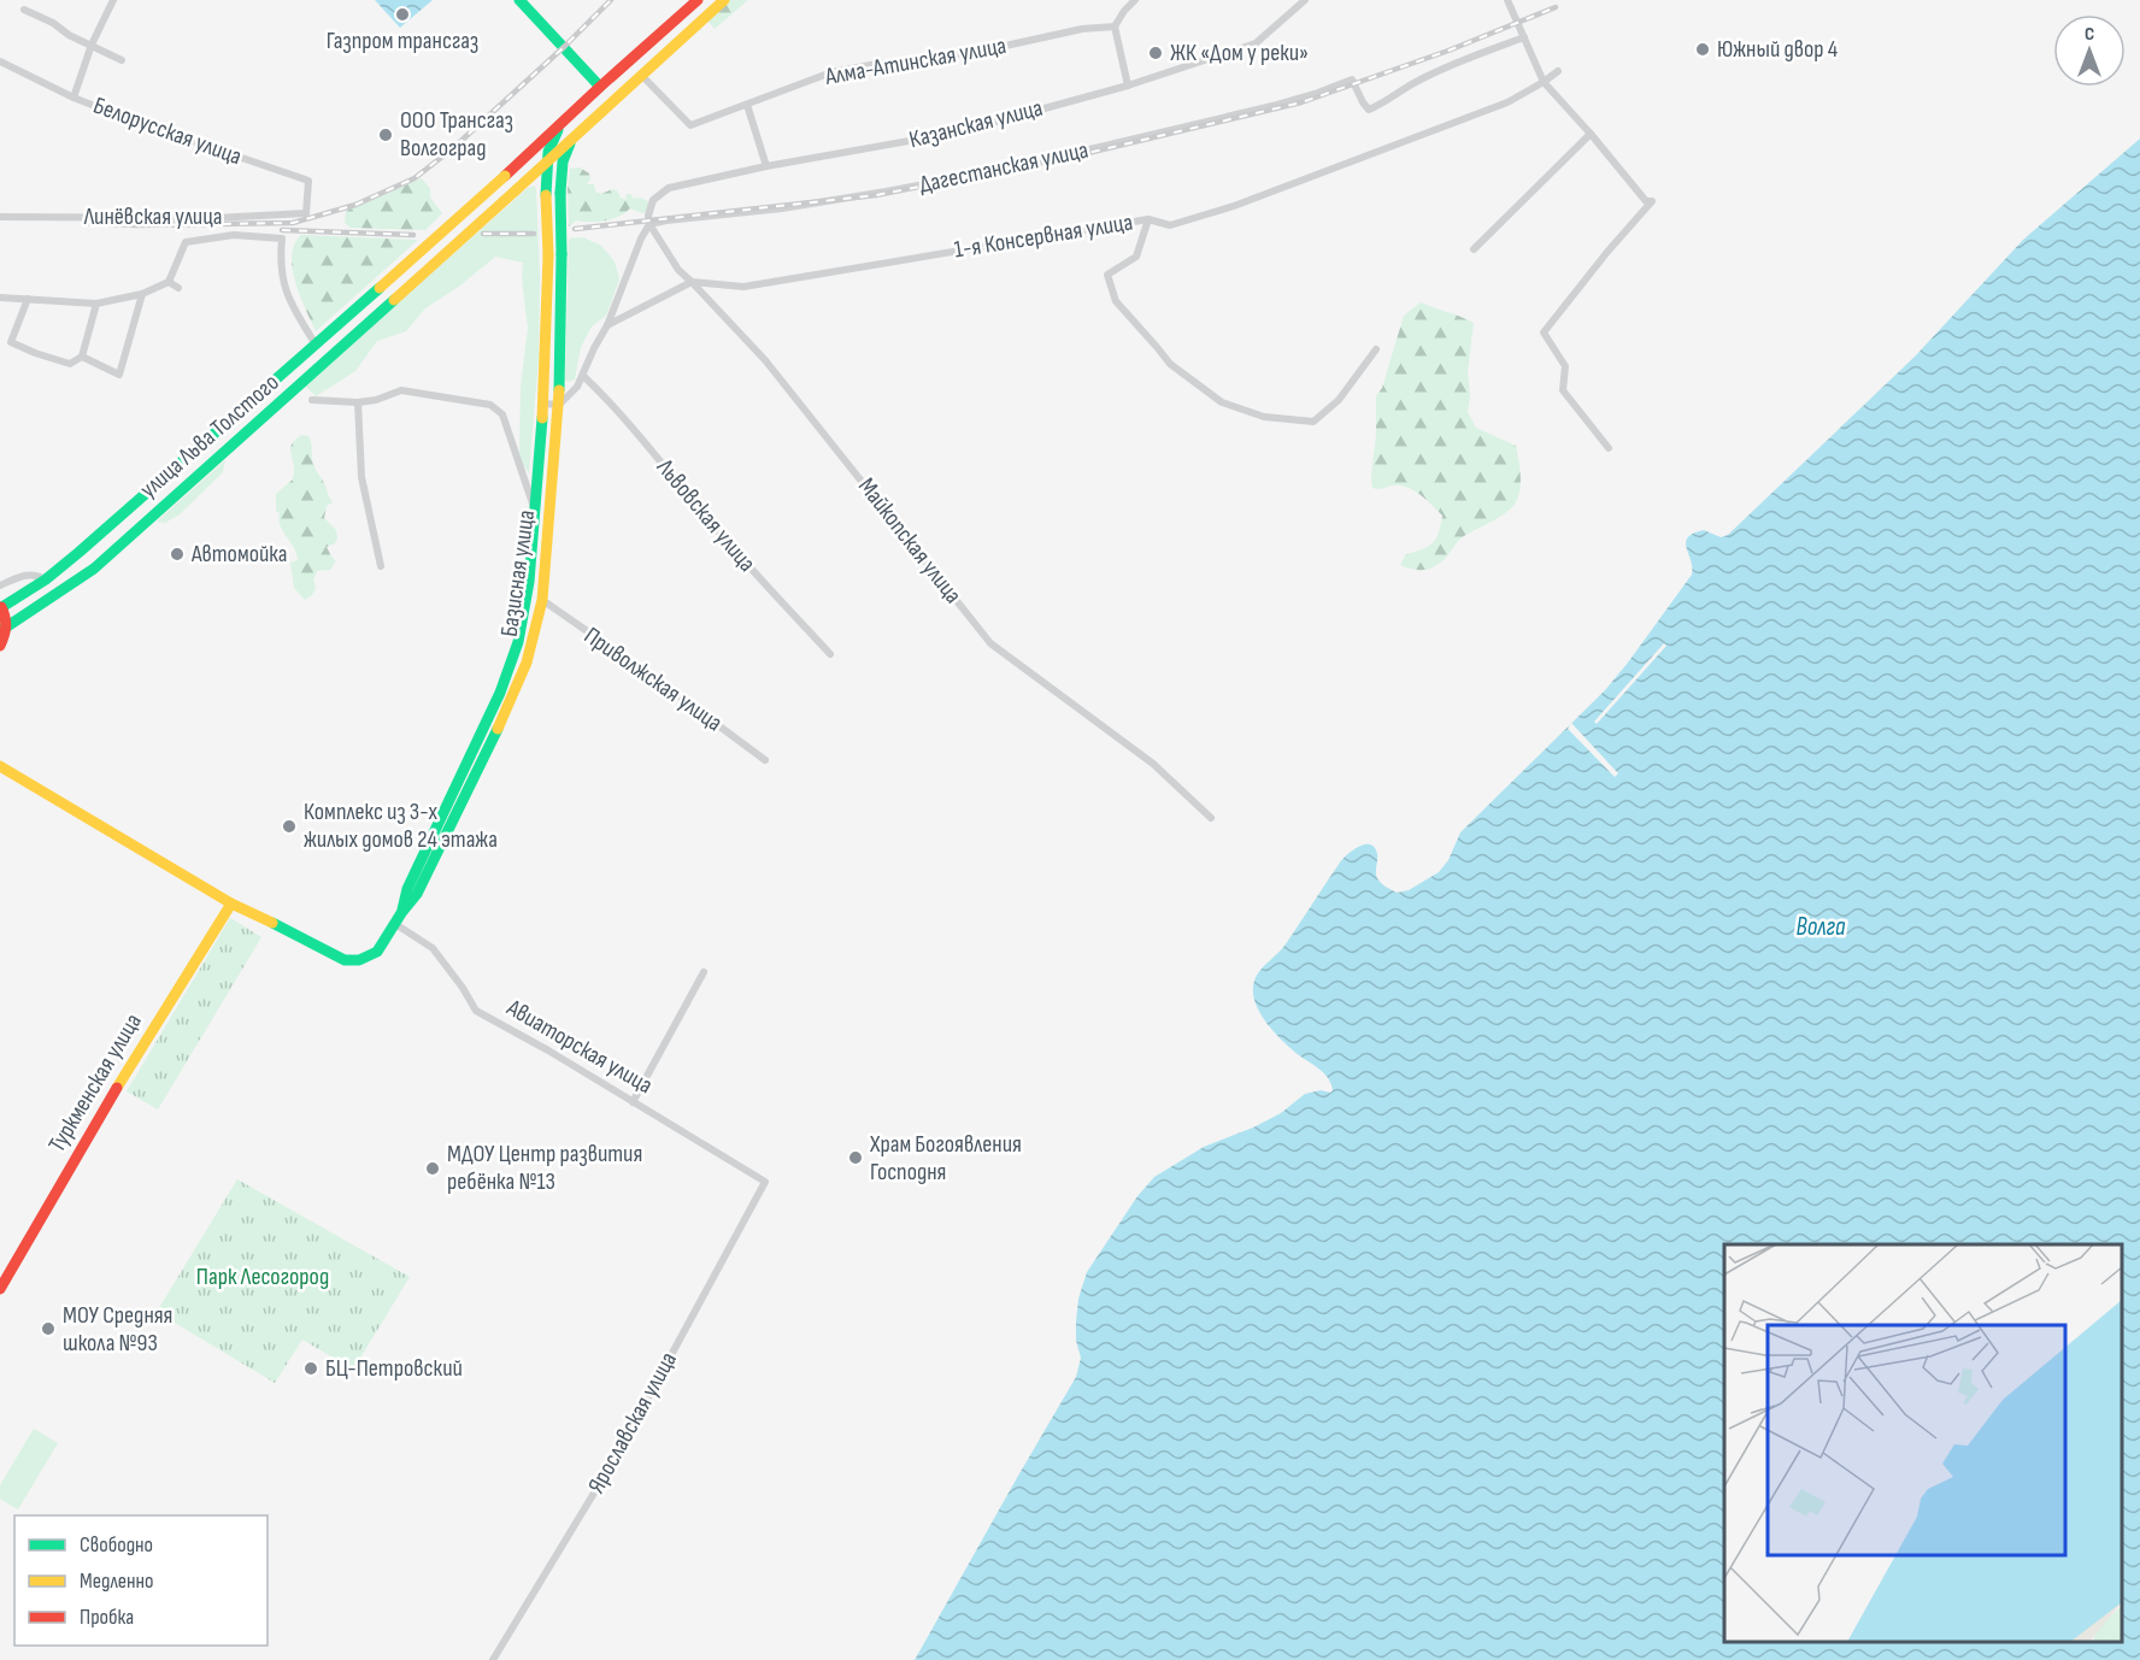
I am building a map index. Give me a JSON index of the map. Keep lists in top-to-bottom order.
{
  "streets": {
    "street": [
      "Алма-Атинская улица",
      "Казанская улица",
      "Белорусская улица",
      "Дагестанская улица",
      "Линёвская улица",
      "1-я Консервная улица",
      "улица Льва Толстого",
      "Львовская улица",
      "Майкопская улица",
      "Базисная улица",
      "Приволжская улица",
      "Авиаторская улица",
      "Туркменская улица",
      "Ярославская улица"
    ]
  },
  "crossings": [
    ["Алма-Атинская улица", "улица Льва Толстого"],
    ["Казанская улица", "Дагестанская улица"],
    ["Казанская улица", "Львовская улица"],
    ["Казанская улица", "Майкопская улица"],
    ["Казанская улица", "Базисная улица"],
    ["Белорусская улица", "Линёвская улица"],
    ["Дагестанская улица", "Майкопская улица"],
    ["1-я Консервная улица", "Майкопская улица"],
    ["улица Льва Толстого", "Базисная улица"],
    ["Базисная улица", "Приволжская улица"],
    ["Базисная улица", "Авиаторская улица"],
    ["Базисная улица", "Туркменская улица"],
    ["Авиаторская улица", "Ярославская улица"]
  ],
  "water": ["Волга"],
  "parks": ["Парк Лесогород"],
  "places": [
    "Газпром трансгаз",
    "Южный двор 4",
    "ЖК «Дом у реки»",
    "ООО Трансгаз Волгоград",
    "Автомойка",
    "Комплекс из 3-х жилых домов 24 этажа",
    "Храм Богоявления Господня",
    "МДОУ Центр развития ребёнка №13",
    "МОУ Средняя школа №93",
    "БЦ-Петровский"
  ],
  "legend": ["Свободно", "Медленно", "Пробка"],
  "north": "top"
}
